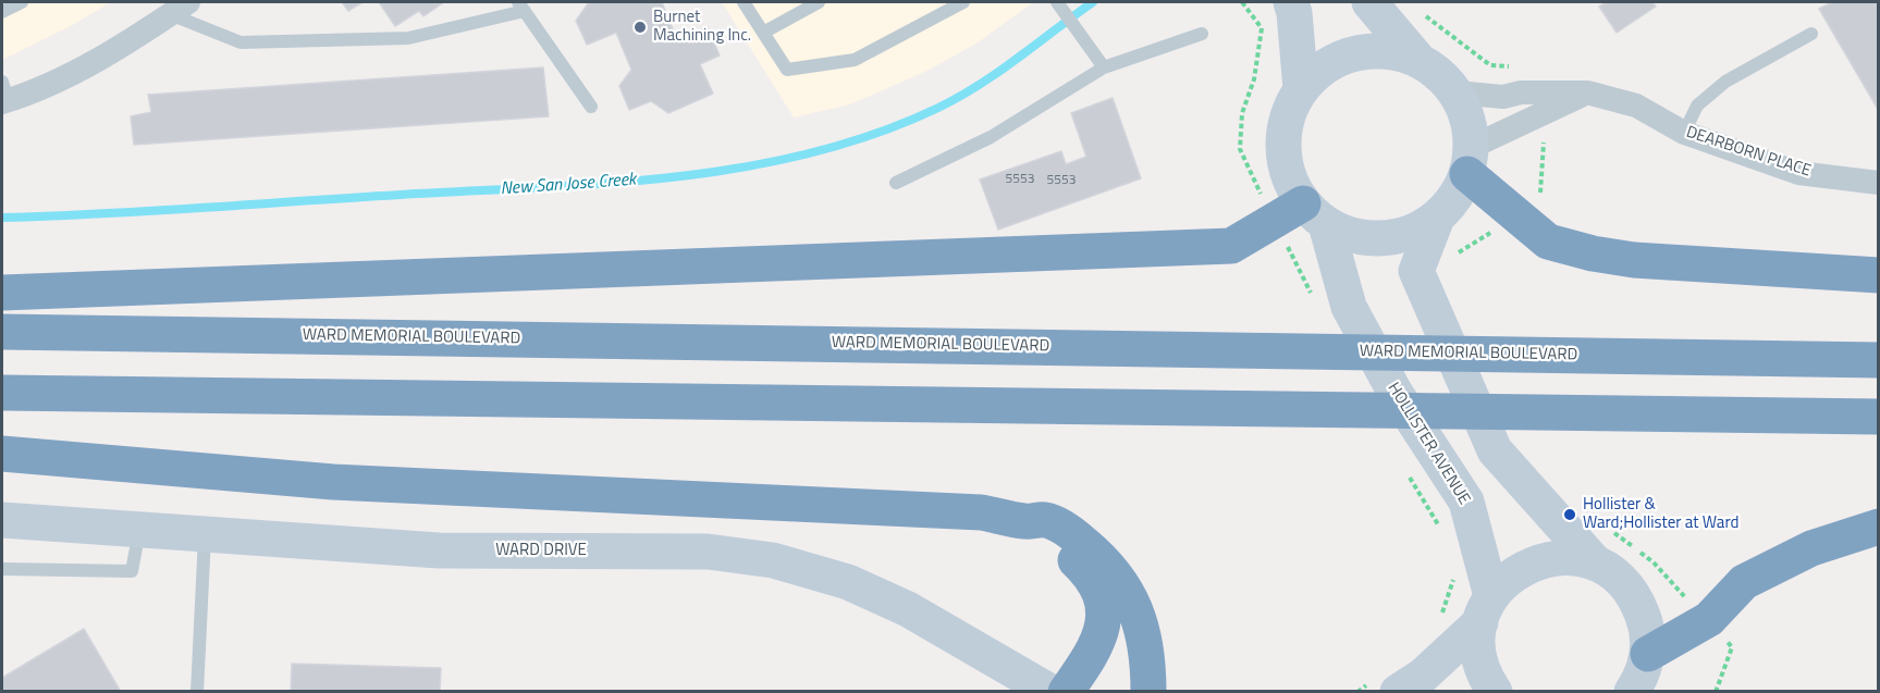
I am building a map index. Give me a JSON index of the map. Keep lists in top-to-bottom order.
{
  "streets": {
    "highway": ["WARD MEMORIAL BOULEVARD"],
    "main road": ["HOLLISTER AVENUE", "WARD DRIVE"],
    "street": ["DEARBORN PLACE"]
  },
  "crossings": [
    ["DEARBORN PLACE", "HOLLISTER AVENUE"]
  ],
  "water": ["New San Jose Creek"],
  "places": ["Burnet Machining Inc.", "Hollister & Ward;Hollister at Ward"],
  "house_numbers": ["5553", "5553"]
}
